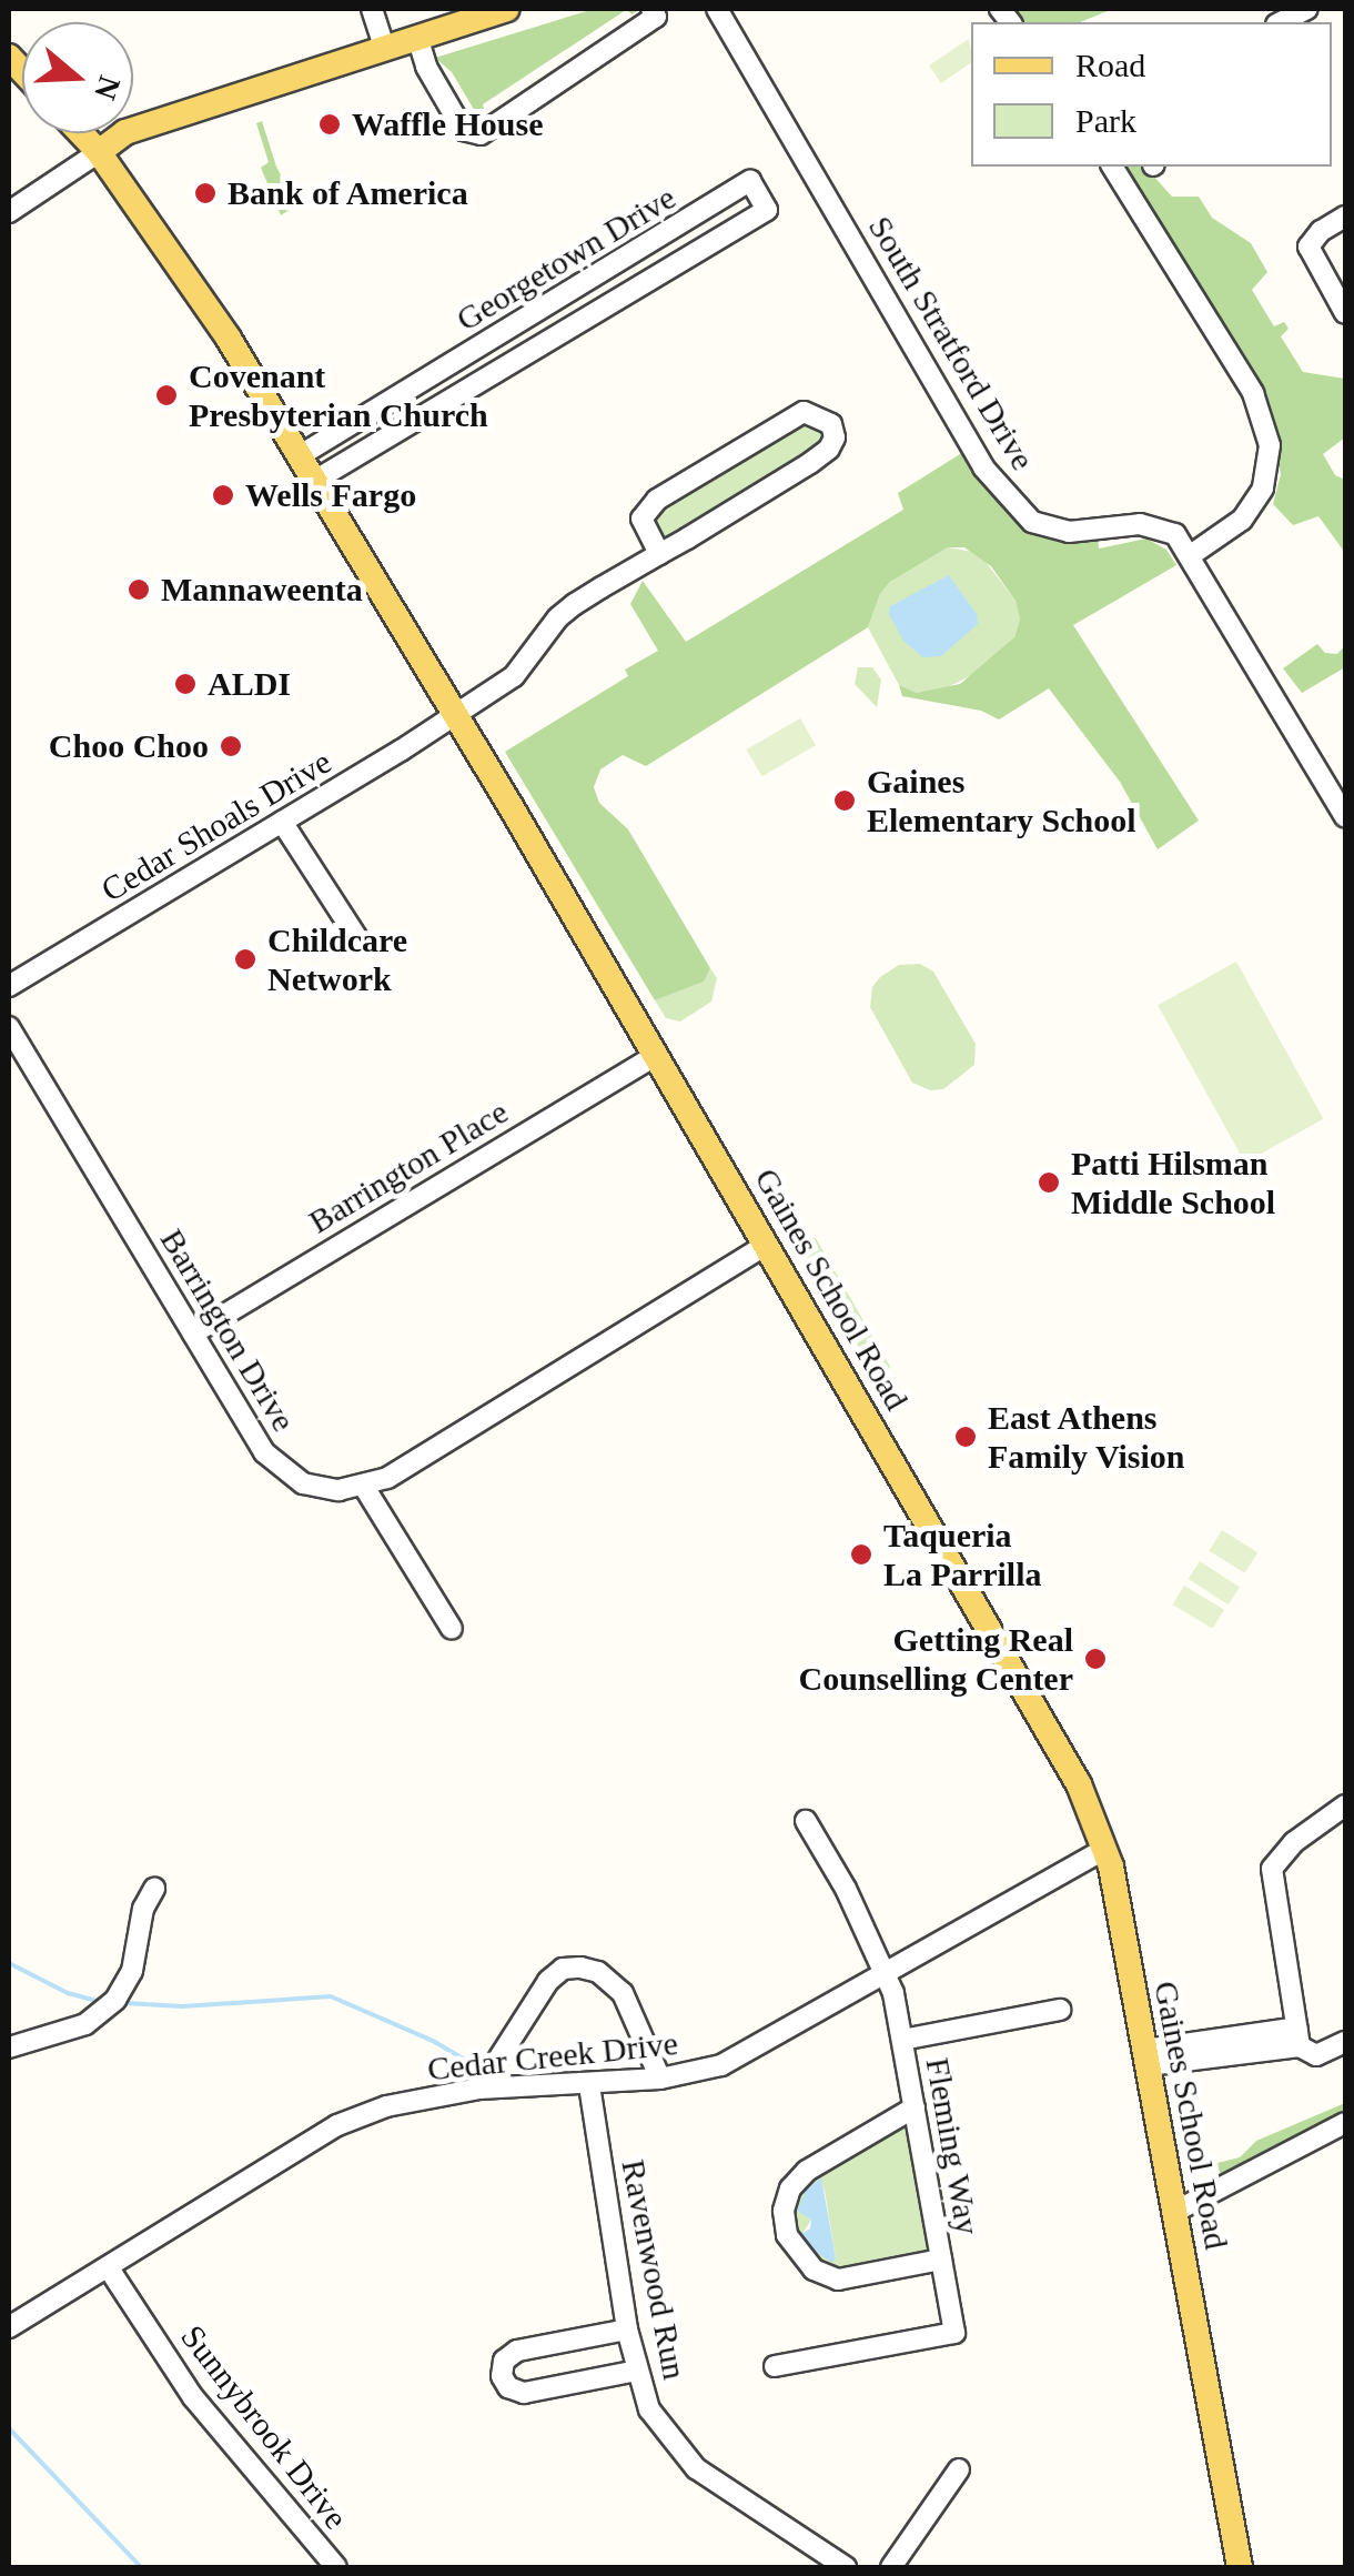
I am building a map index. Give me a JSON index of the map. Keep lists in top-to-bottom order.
{
  "streets": {
    "main road": ["Gaines School Road"],
    "street": [
      "Georgetown Drive",
      "South Stratford Drive",
      "Cedar Shoals Drive",
      "Barrington Place",
      "Barrington Drive",
      "Cedar Creek Drive",
      "Fleming Way",
      "Ravenwood Run",
      "Sunnybrook Drive"
    ]
  },
  "crossings": [
    ["Georgetown Drive", "Gaines School Road"],
    ["Cedar Shoals Drive", "Gaines School Road"],
    ["Barrington Place", "Gaines School Road"],
    ["Barrington Place", "Barrington Drive"],
    ["Gaines School Road", "Barrington Drive"],
    ["Gaines School Road", "Cedar Creek Drive"],
    ["Cedar Creek Drive", "Fleming Way"],
    ["Cedar Creek Drive", "Ravenwood Run"],
    ["Cedar Creek Drive", "Sunnybrook Drive"]
  ],
  "places": [
    "Waffle House",
    "Bank of America",
    "Covenant Presbyterian Church",
    "Wells Fargo",
    "Mannaweenta",
    "ALDI",
    "Choo Choo",
    "Gaines Elementary School",
    "Childcare Network",
    "Patti Hilsman Middle School",
    "East Athens Family Vision",
    "Taqueria La Parrilla",
    "Getting Real Counselling Center"
  ],
  "legend": ["Road", "Park"],
  "north": "right"
}
